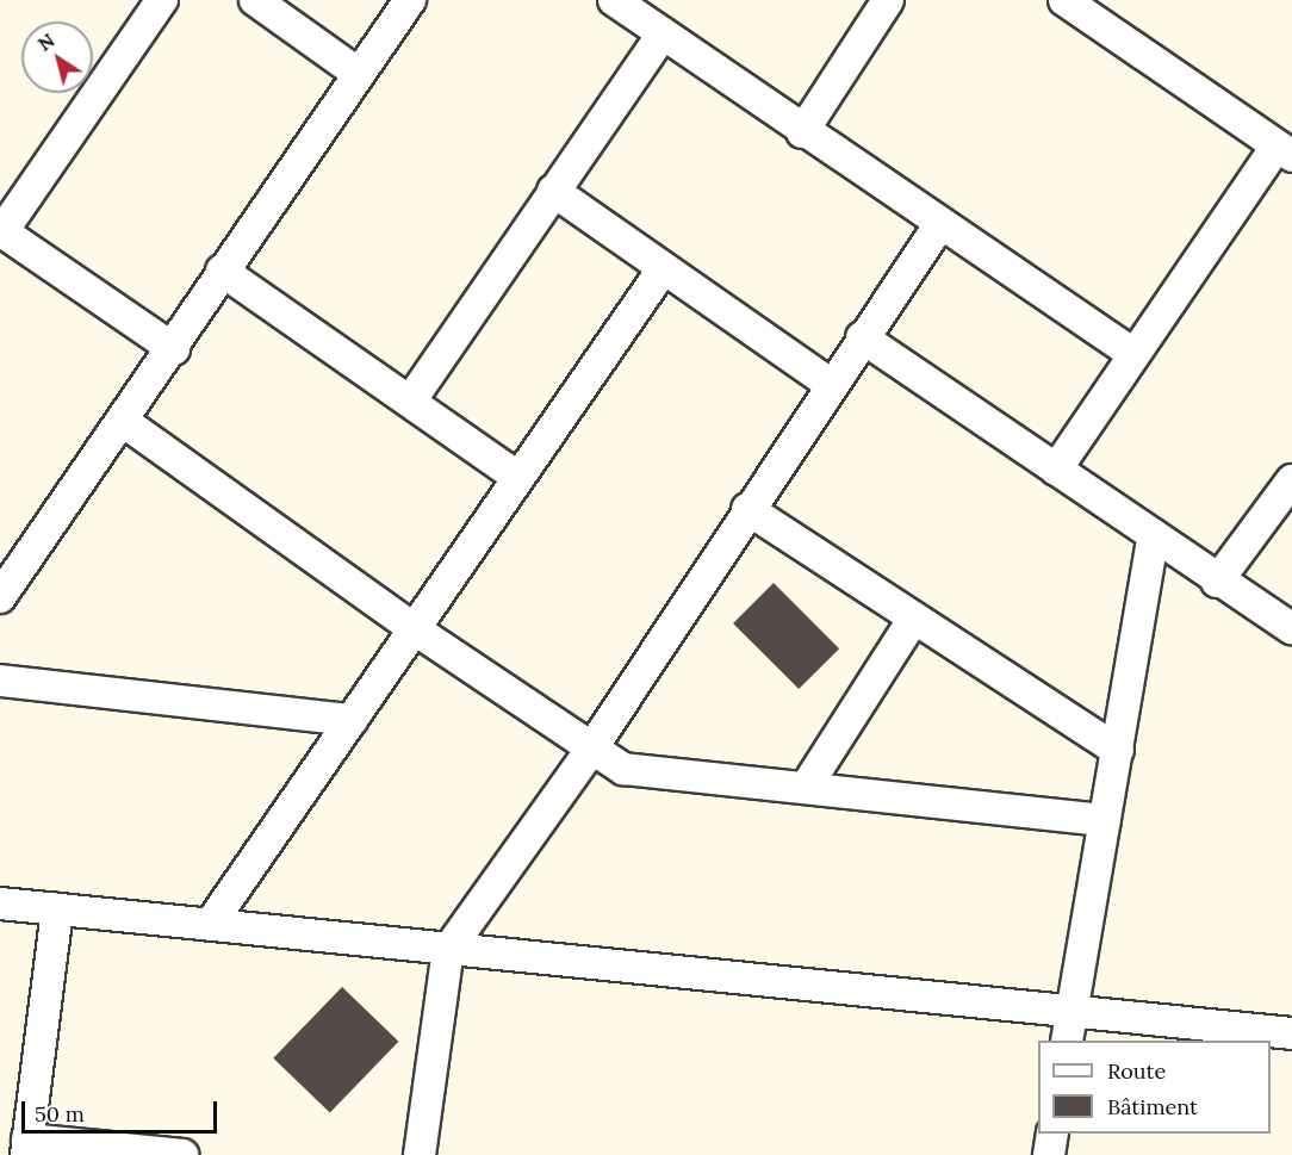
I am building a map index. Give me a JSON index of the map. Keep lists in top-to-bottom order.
{
  "legend": ["Route", "Bâtiment"],
  "scale_bar": "50 m",
  "north": "top left"
}
